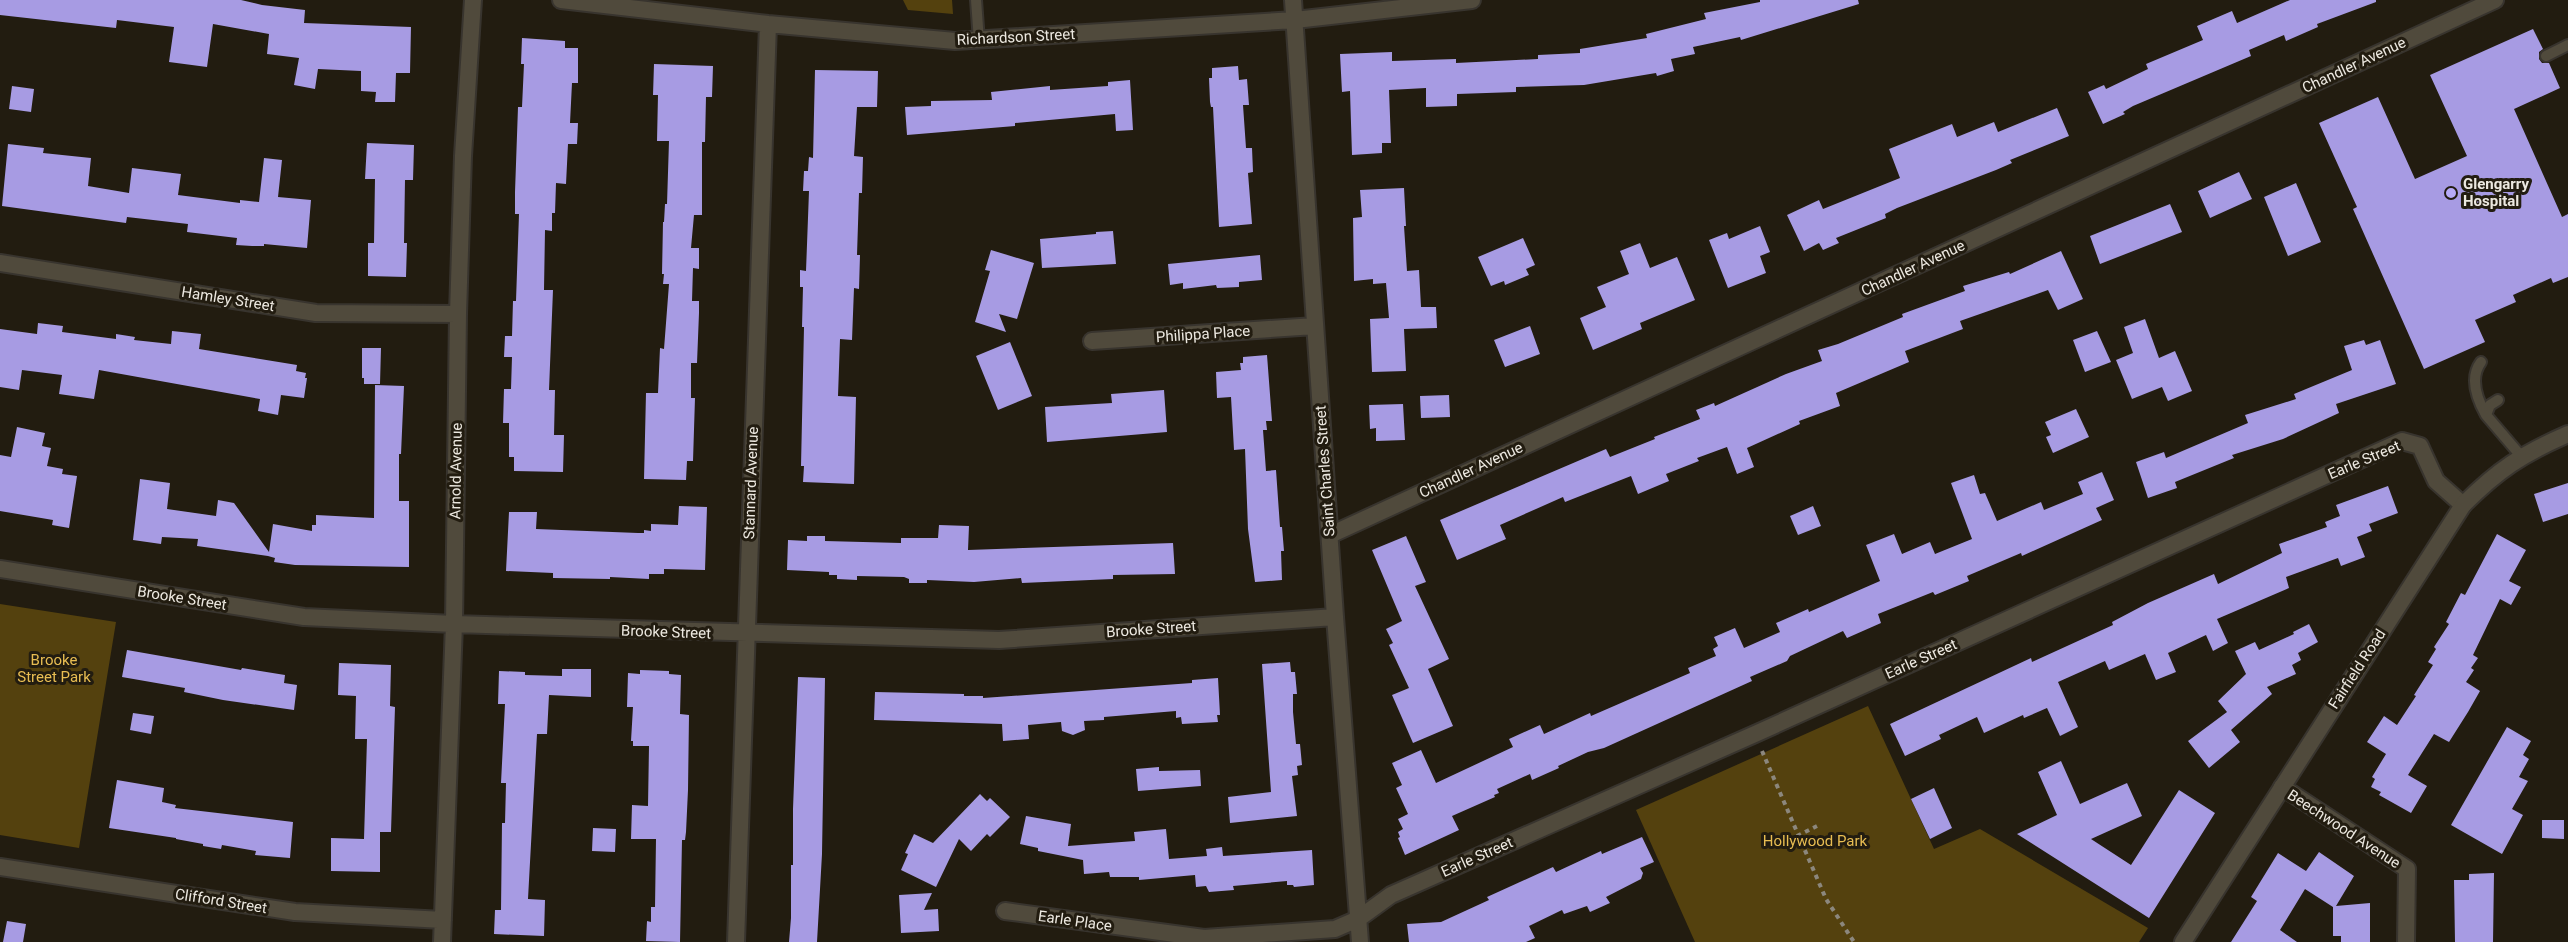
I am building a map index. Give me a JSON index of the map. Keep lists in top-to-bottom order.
{
  "streets": {
    "street": [
      "Richardson Street",
      "Chandler Avenue",
      "Hamley Street",
      "Philippa Place",
      "Earle Street",
      "Arnold Avenue",
      "Saint Charles Street",
      "Stannard Avenue",
      "Brooke Street",
      "Fairfield Road",
      "Beechwood Avenue",
      "Clifford Street",
      "Earle Place"
    ]
  },
  "crossings": [
    ["Richardson Street", "Saint Charles Street"],
    ["Richardson Street", "Stannard Avenue"],
    ["Chandler Avenue", "Saint Charles Street"],
    ["Hamley Street", "Arnold Avenue"],
    ["Philippa Place", "Saint Charles Street"],
    ["Earle Street", "Saint Charles Street"],
    ["Earle Street", "Fairfield Road"],
    ["Earle Street", "Earle Place"],
    ["Arnold Avenue", "Brooke Street"],
    ["Arnold Avenue", "Clifford Street"],
    ["Saint Charles Street", "Brooke Street"],
    ["Saint Charles Street", "Earle Place"],
    ["Stannard Avenue", "Brooke Street"],
    ["Fairfield Road", "Beechwood Avenue"]
  ],
  "parks": ["Brooke Street Park", "Hollywood Park"],
  "places": ["Glengarry Hospital"]
}
